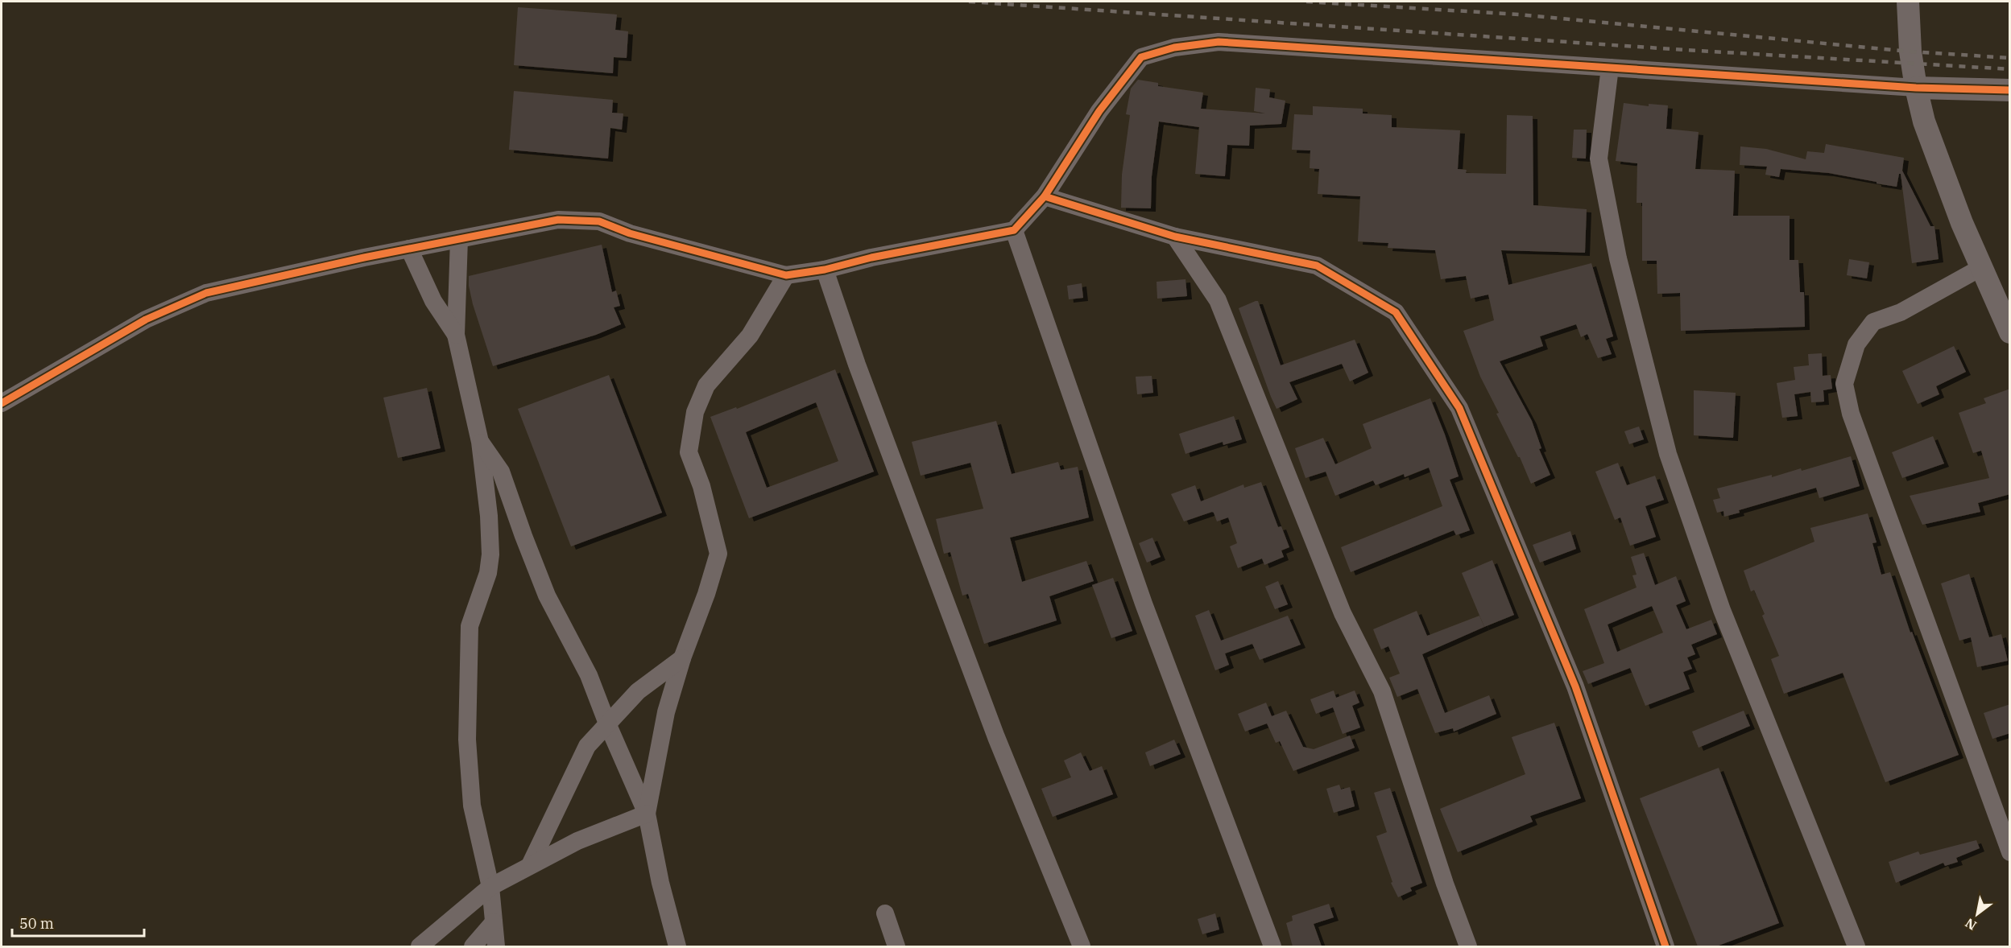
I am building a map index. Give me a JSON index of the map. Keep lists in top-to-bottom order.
{
  "scale_bar": "50 m",
  "north": "bottom left"
}
